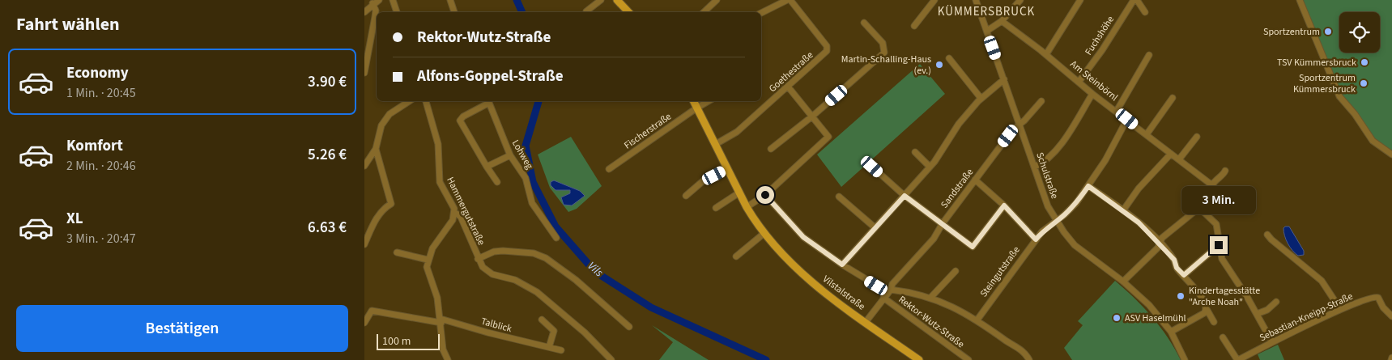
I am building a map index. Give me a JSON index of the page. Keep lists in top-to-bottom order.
{
  "streets": {
    "main road": ["Vilstalstraße"],
    "street": [
      "Fuchshöhe",
      "Goethestraße",
      "Am Steinbörnl",
      "Fischerstraße",
      "Lohweg",
      "Schulstraße",
      "Sandstraße",
      "Hammergutstraße",
      "Steingutstraße",
      "Sebastian-Kneipp-Straße",
      "Rektor-Wutz-Straße",
      "Talblick"
    ]
  },
  "crossings": [
    ["Fuchshöhe", "Am Steinbörnl"],
    ["Goethestraße", "Vilstalstraße"],
    ["Am Steinbörnl", "Steingutstraße"],
    ["Fischerstraße", "Vilstalstraße"],
    ["Schulstraße", "Sandstraße"],
    ["Schulstraße", "Steingutstraße"],
    ["Sandstraße", "Vilstalstraße"],
    ["Sandstraße", "Rektor-Wutz-Straße"]
  ],
  "districts": ["KÜMMERSBRUCK"],
  "water": ["Vils"],
  "places": [
    "Sportzentrum",
    "TSV Kümmersbruck",
    "Martin-Schalling-Haus (ev.)",
    "Sportzentrum Kümmersbruck",
    "Kindertagesstätte \"Arche Noah\"",
    "ASV Haselmühl"
  ],
  "scale_bar": "100 m",
  "page": {
    "heading": "Fahrt wählen",
    "banner": ["Rektor-Wutz-Straße", "Alfons-Goppel-Straße"],
    "list": [
      {
        "name": "Economy",
        "note": "1 Min. · 20:45",
        "value": "3.90 €"
      },
      {
        "name": "Komfort",
        "note": "2 Min. · 20:46",
        "value": "5.26 €"
      },
      {
        "name": "XL",
        "note": "3 Min. · 20:47",
        "value": "6.63 €"
      }
    ],
    "bubble": "3 Min.",
    "buttons": "Bestätigen",
    "scale": "100 m"
  }
}
